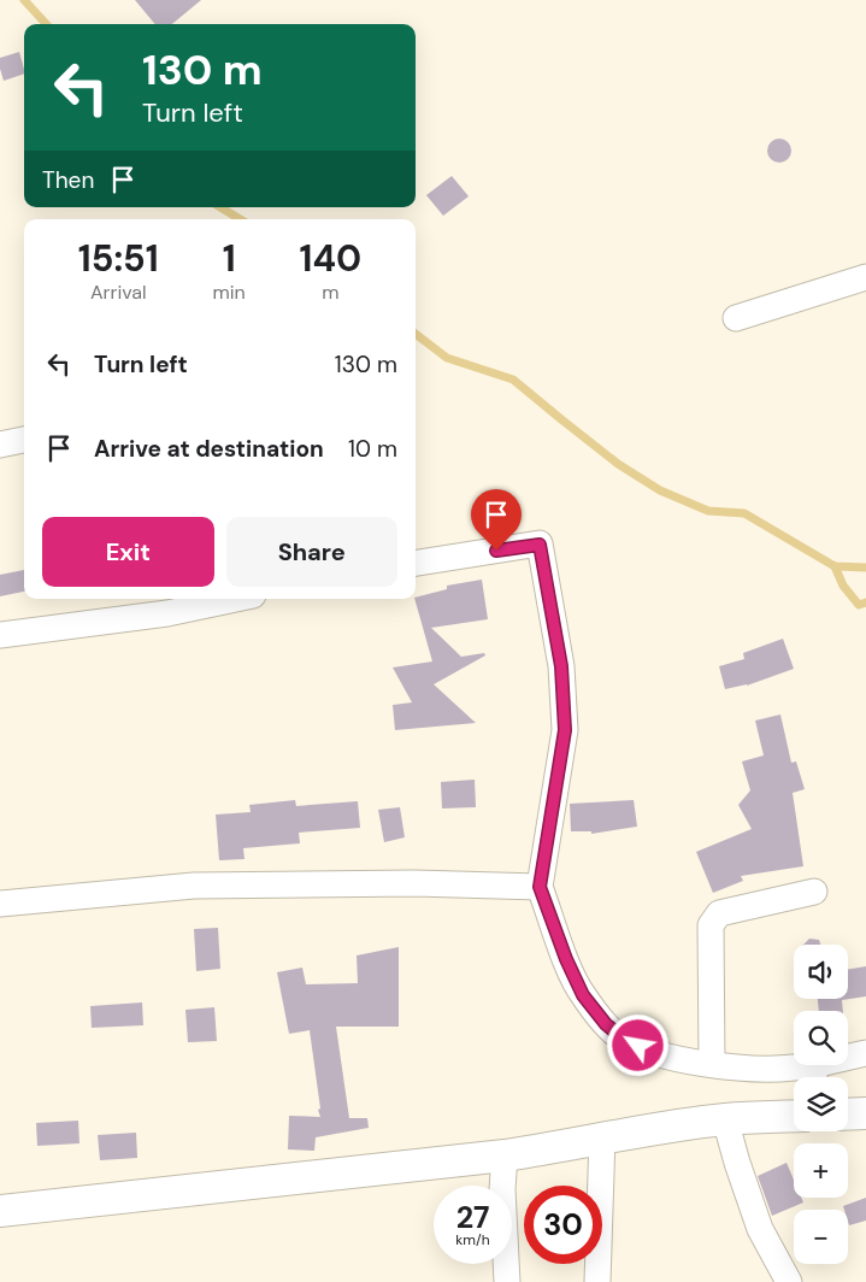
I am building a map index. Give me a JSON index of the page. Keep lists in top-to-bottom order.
{
  "page": {
    "turn": ["130 m", "Turn left"],
    "then": "Then",
    "eta": [
      "15:51",
      "Arrival",
      "1",
      "min",
      "140",
      "m"
    ],
    "list": [
      {
        "name": "Turn left",
        "value": "130 m"
      },
      {
        "name": "Arrive at destination",
        "value": "10 m"
      }
    ],
    "buttons": ["Exit", "Share"],
    "map_buttons": ["+", "−"],
    "speed": "27 km/h",
    "limit": "30"
  }
}
